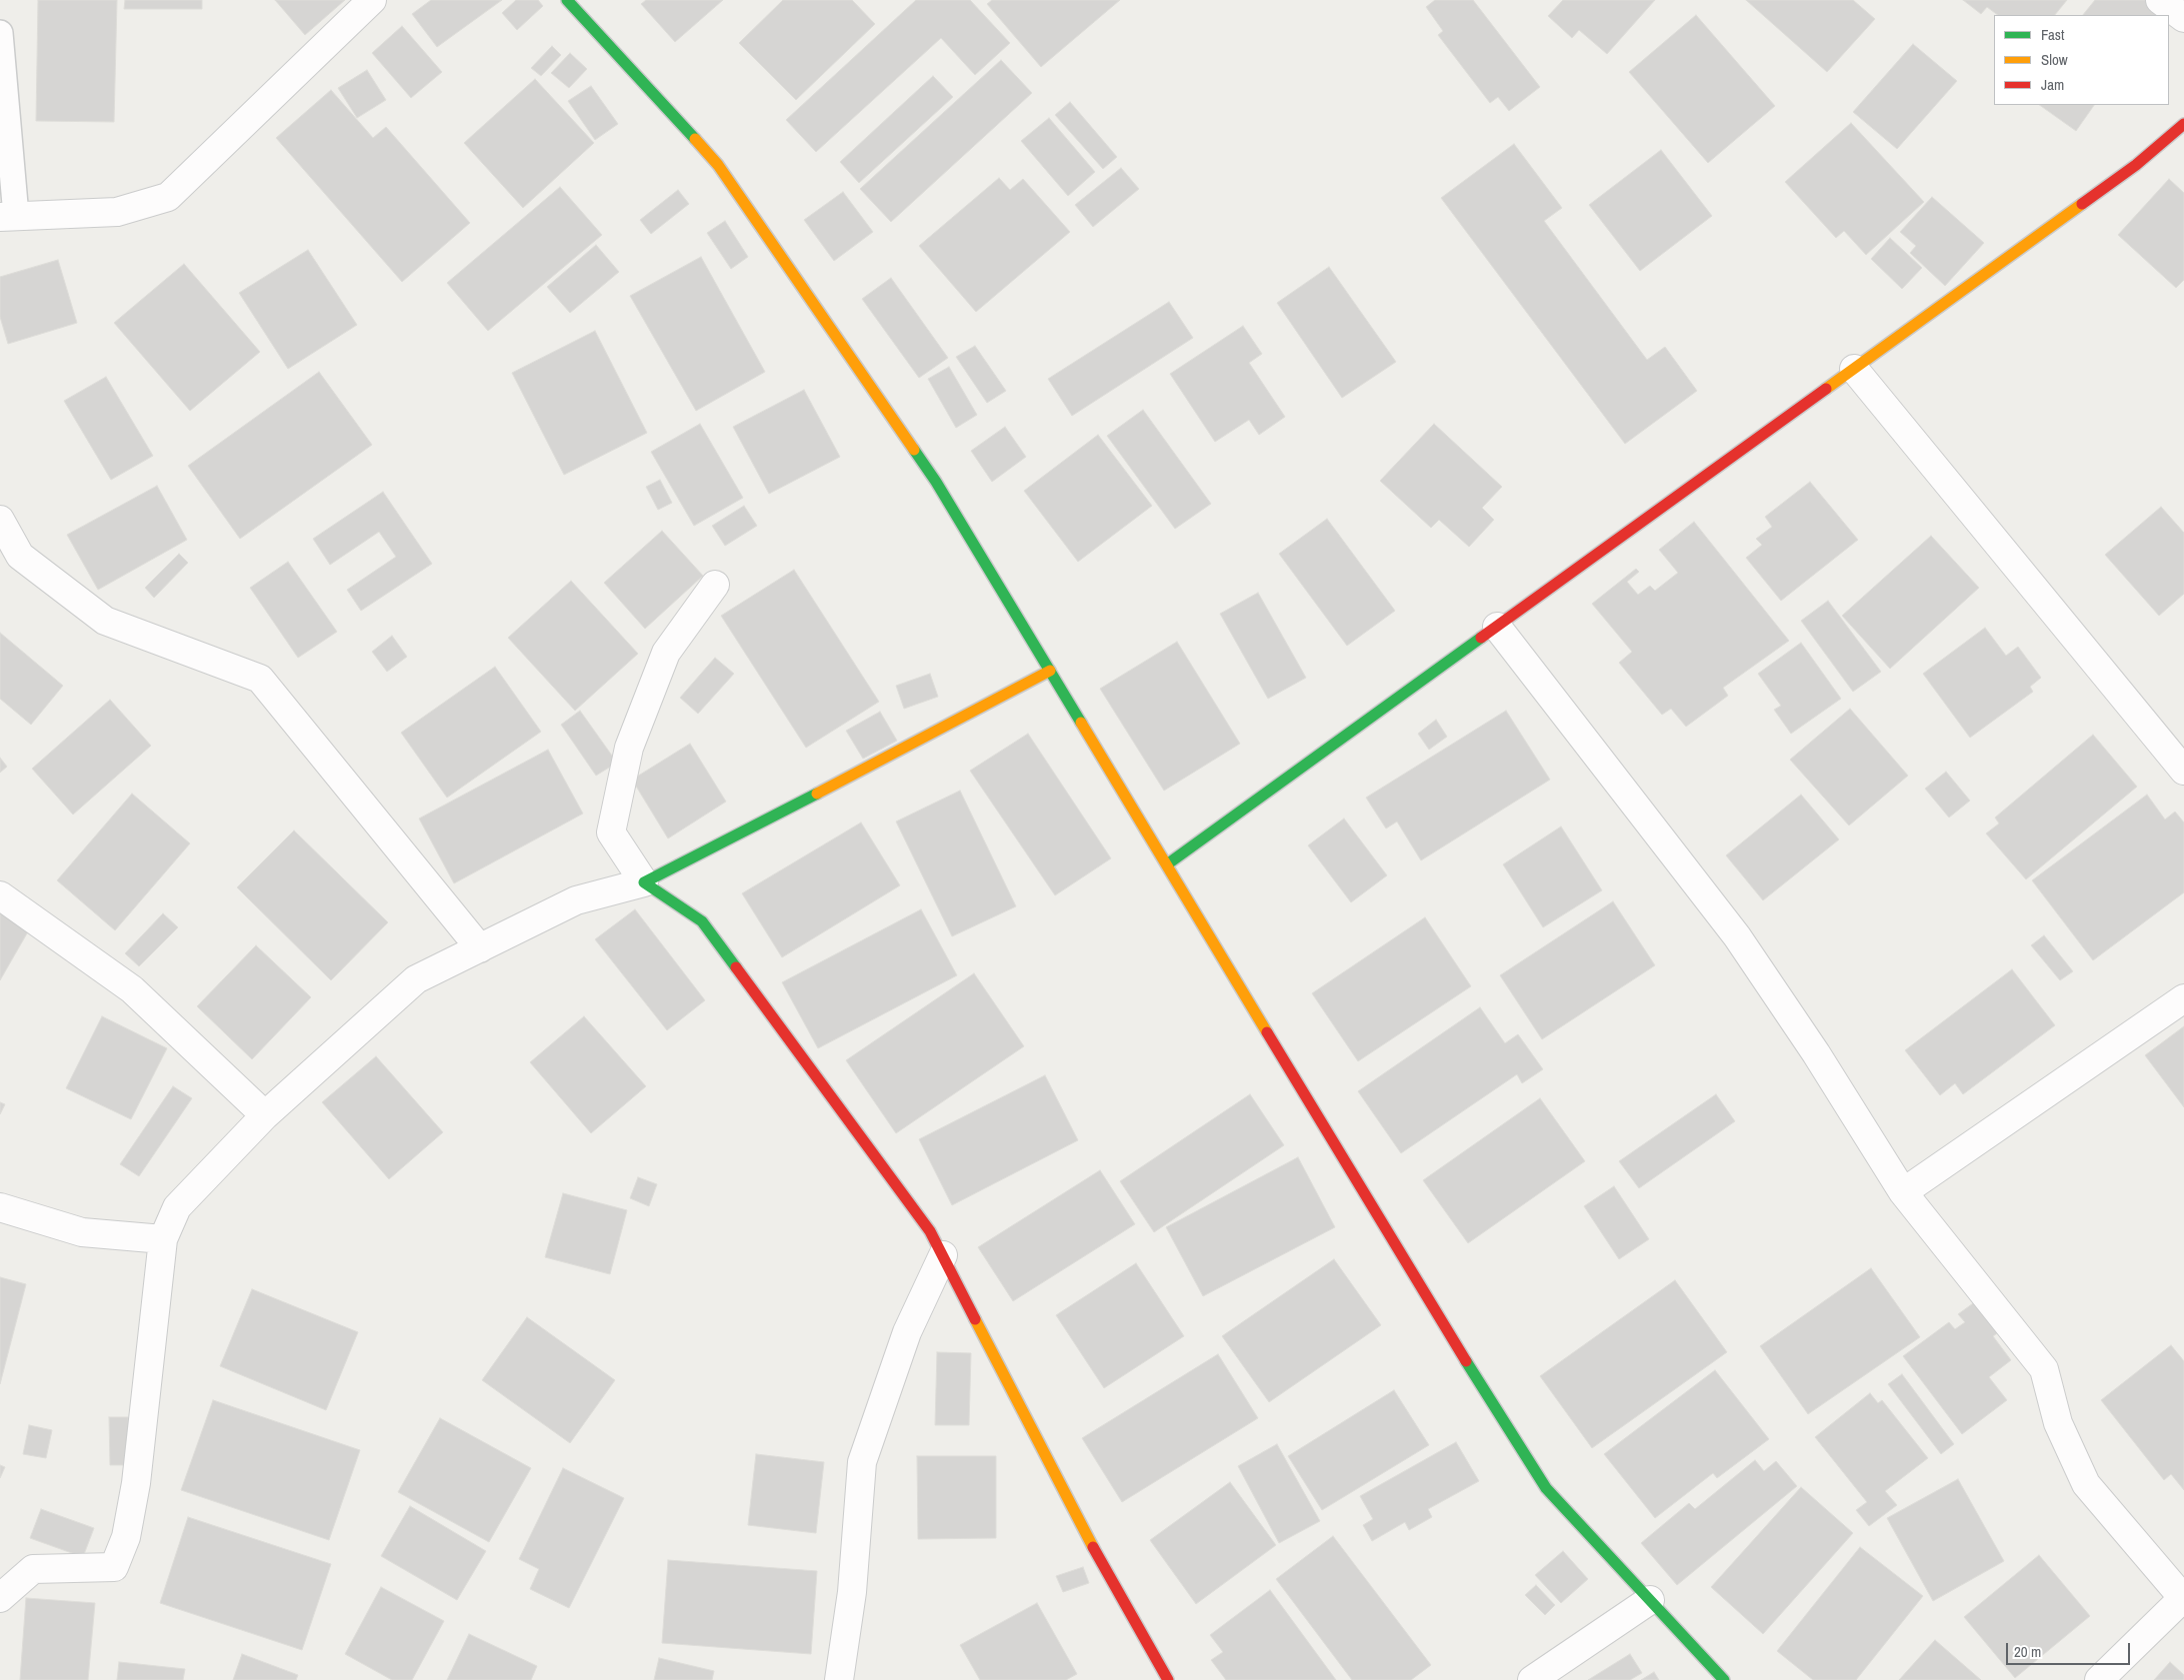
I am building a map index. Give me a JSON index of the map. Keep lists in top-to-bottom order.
{
  "legend": ["Fast", "Slow", "Jam"],
  "scale_bar": "20 m"
}
